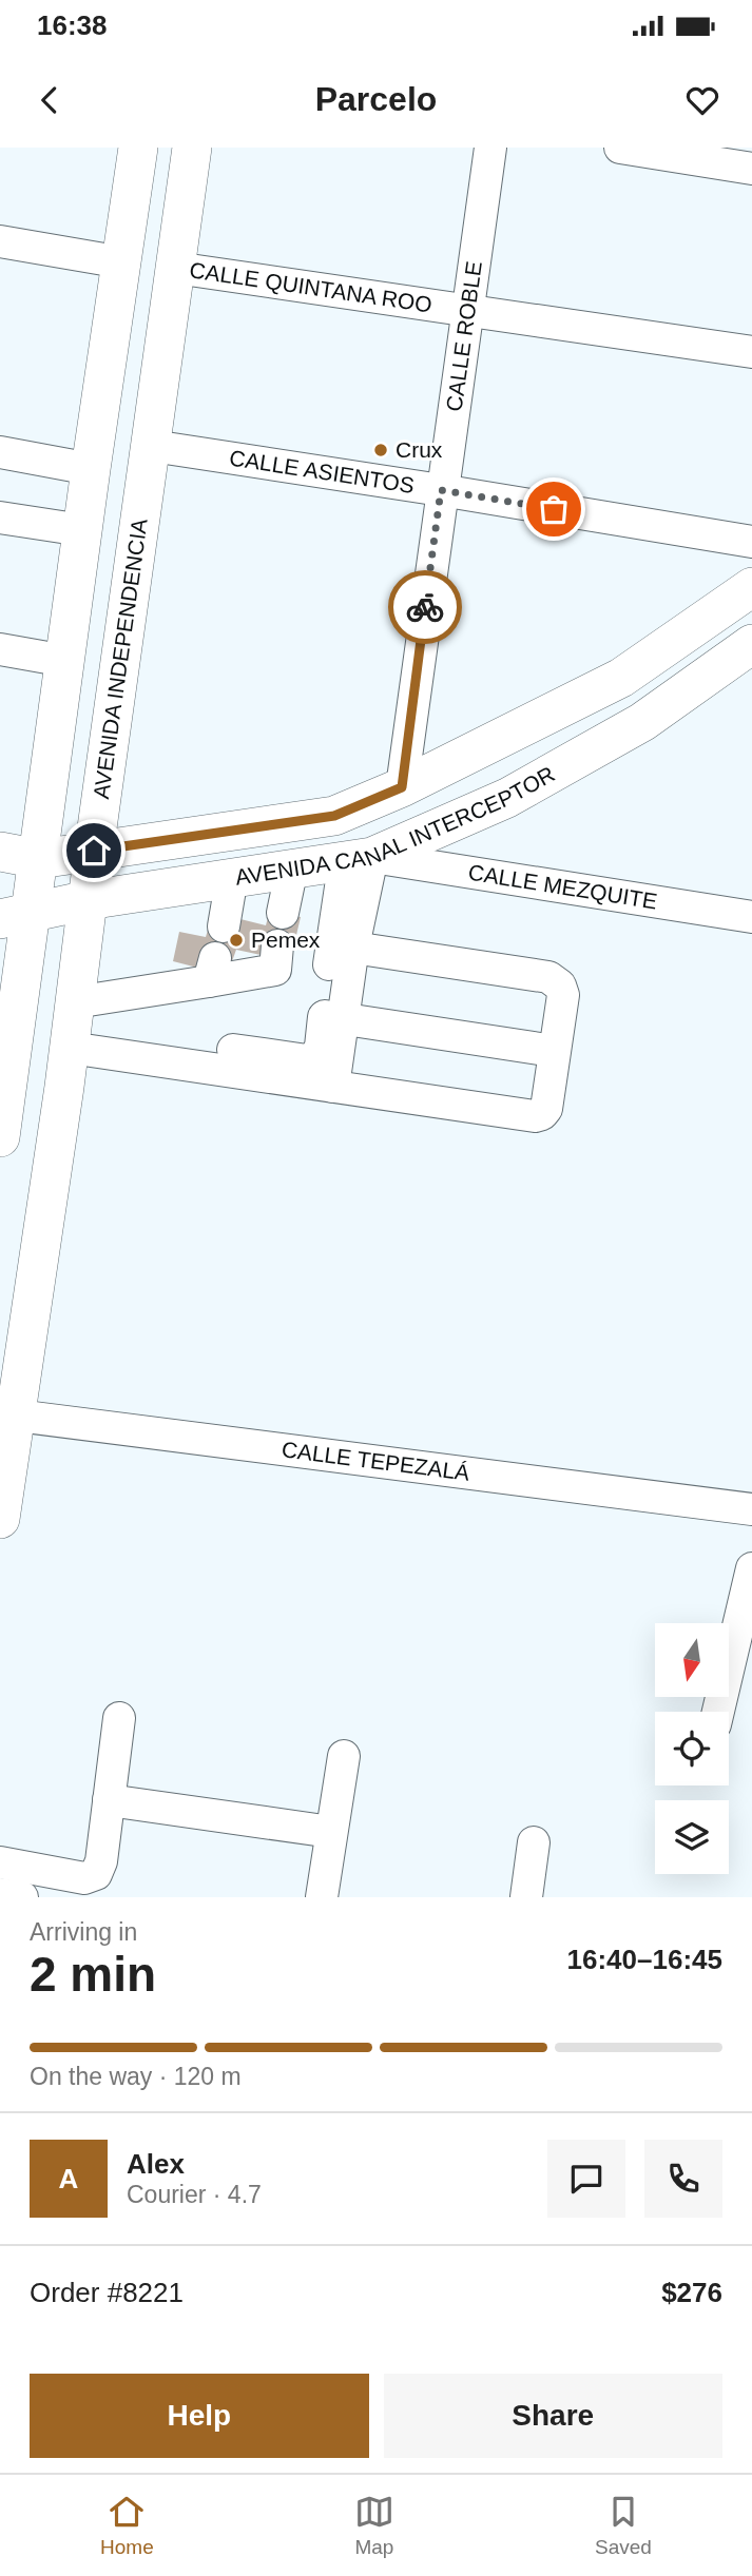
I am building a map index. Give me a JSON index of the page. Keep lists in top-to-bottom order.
{
  "streets": {
    "main road": ["AVENIDA INDEPENDENCIA", "AVENIDA CANAL INTERCEPTOR"],
    "street": [
      "CALLE QUINTANA ROO",
      "CALLE ROBLE",
      "CALLE ASIENTOS",
      "CALLE MEZQUITE",
      "CALLE TEPEZALÁ"
    ]
  },
  "crossings": [
    ["CALLE QUINTANA ROO", "CALLE ROBLE"],
    ["CALLE QUINTANA ROO", "AVENIDA INDEPENDENCIA"],
    ["CALLE ROBLE", "CALLE ASIENTOS"],
    ["CALLE ROBLE", "AVENIDA CANAL INTERCEPTOR"],
    ["CALLE ASIENTOS", "AVENIDA INDEPENDENCIA"],
    ["AVENIDA INDEPENDENCIA", "AVENIDA CANAL INTERCEPTOR"],
    ["AVENIDA INDEPENDENCIA", "CALLE TEPEZALÁ"],
    ["AVENIDA CANAL INTERCEPTOR", "CALLE MEZQUITE"]
  ],
  "places": ["Crux", "Pemex"],
  "north": "bottom",
  "page": {
    "status": "16:38",
    "header": "Parcelo",
    "heading": ["2 min", "Arriving in", "16:40–16:45"],
    "panel": [
      "Alex",
      "Courier · 4.7",
      "Order #8221",
      "$276"
    ],
    "bar": "On the way · 120 m",
    "round": "A",
    "buttons": ["Help", "Share"],
    "tabs": ["Home", "Map", "Saved"]
  }
}
